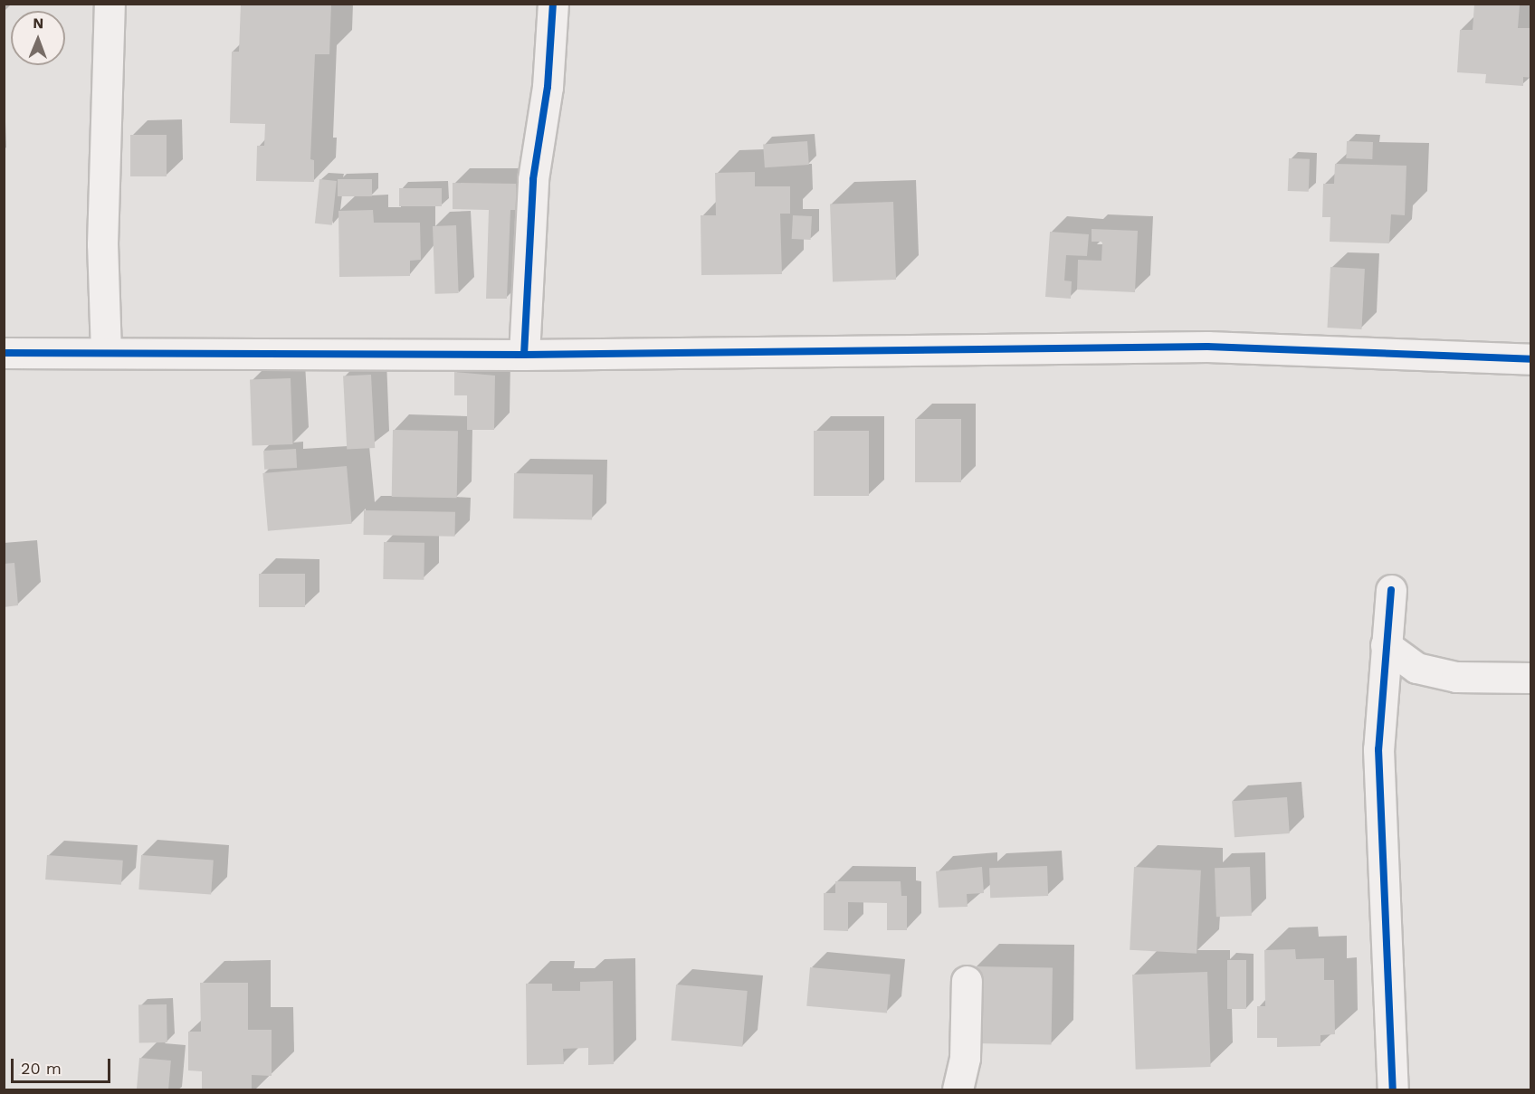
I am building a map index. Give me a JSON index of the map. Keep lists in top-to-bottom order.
{
  "scale_bar": "20 m",
  "north": "top"
}
